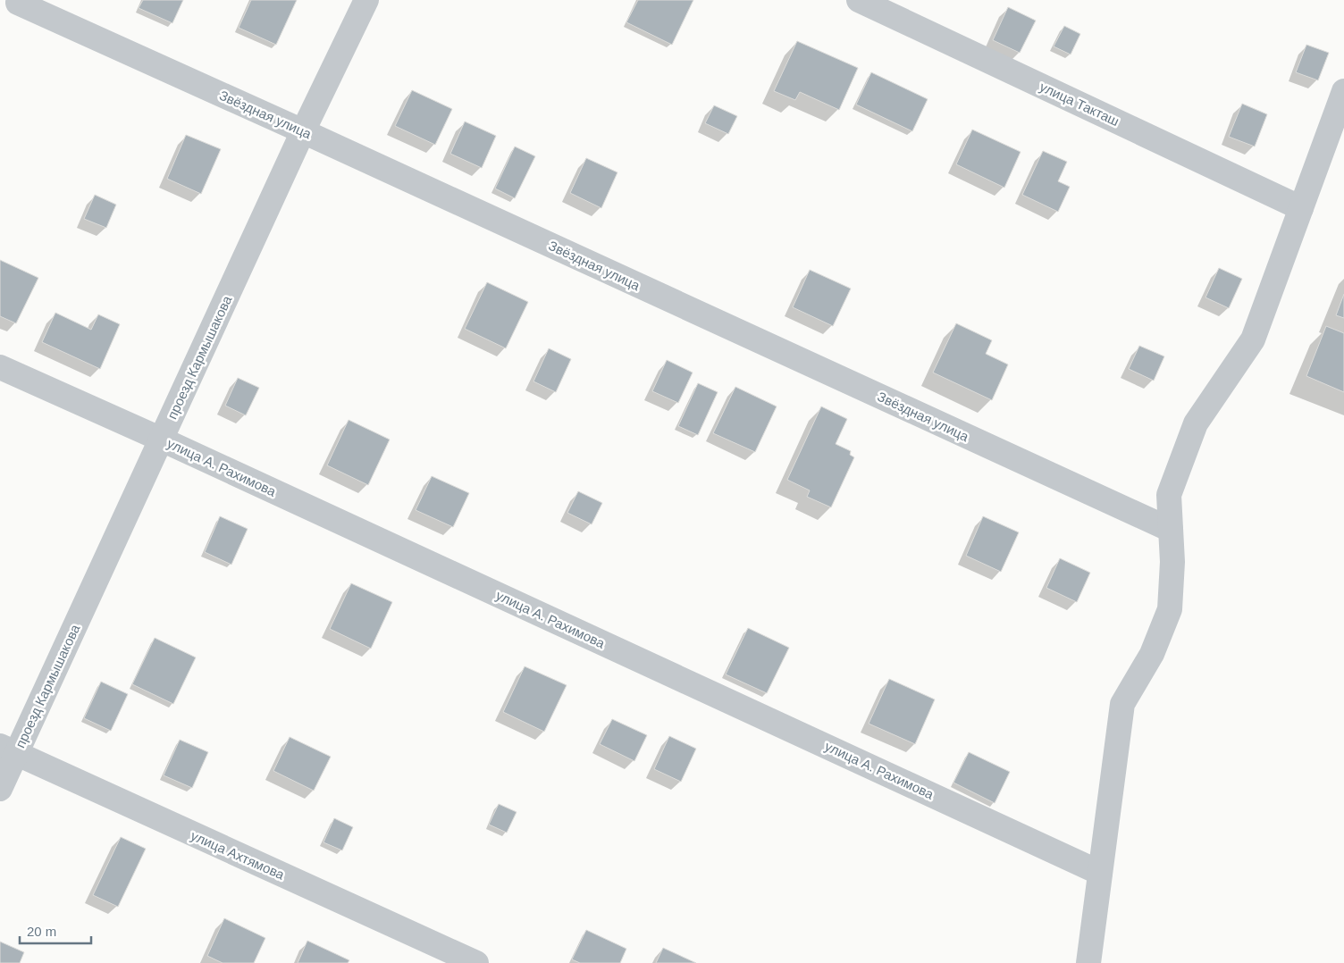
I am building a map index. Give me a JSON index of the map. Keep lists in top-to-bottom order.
{
  "streets": {
    "street": [
      "улица Такташ",
      "Звёздная улица",
      "проезд Кармышакова",
      "улица А. Рахимова",
      "улица Ахтямова"
    ]
  },
  "crossings": [
    ["Звёздная улица", "проезд Кармышакова"],
    ["проезд Кармышакова", "улица А. Рахимова"],
    ["проезд Кармышакова", "улица Ахтямова"]
  ],
  "scale_bar": "20 m"
}
